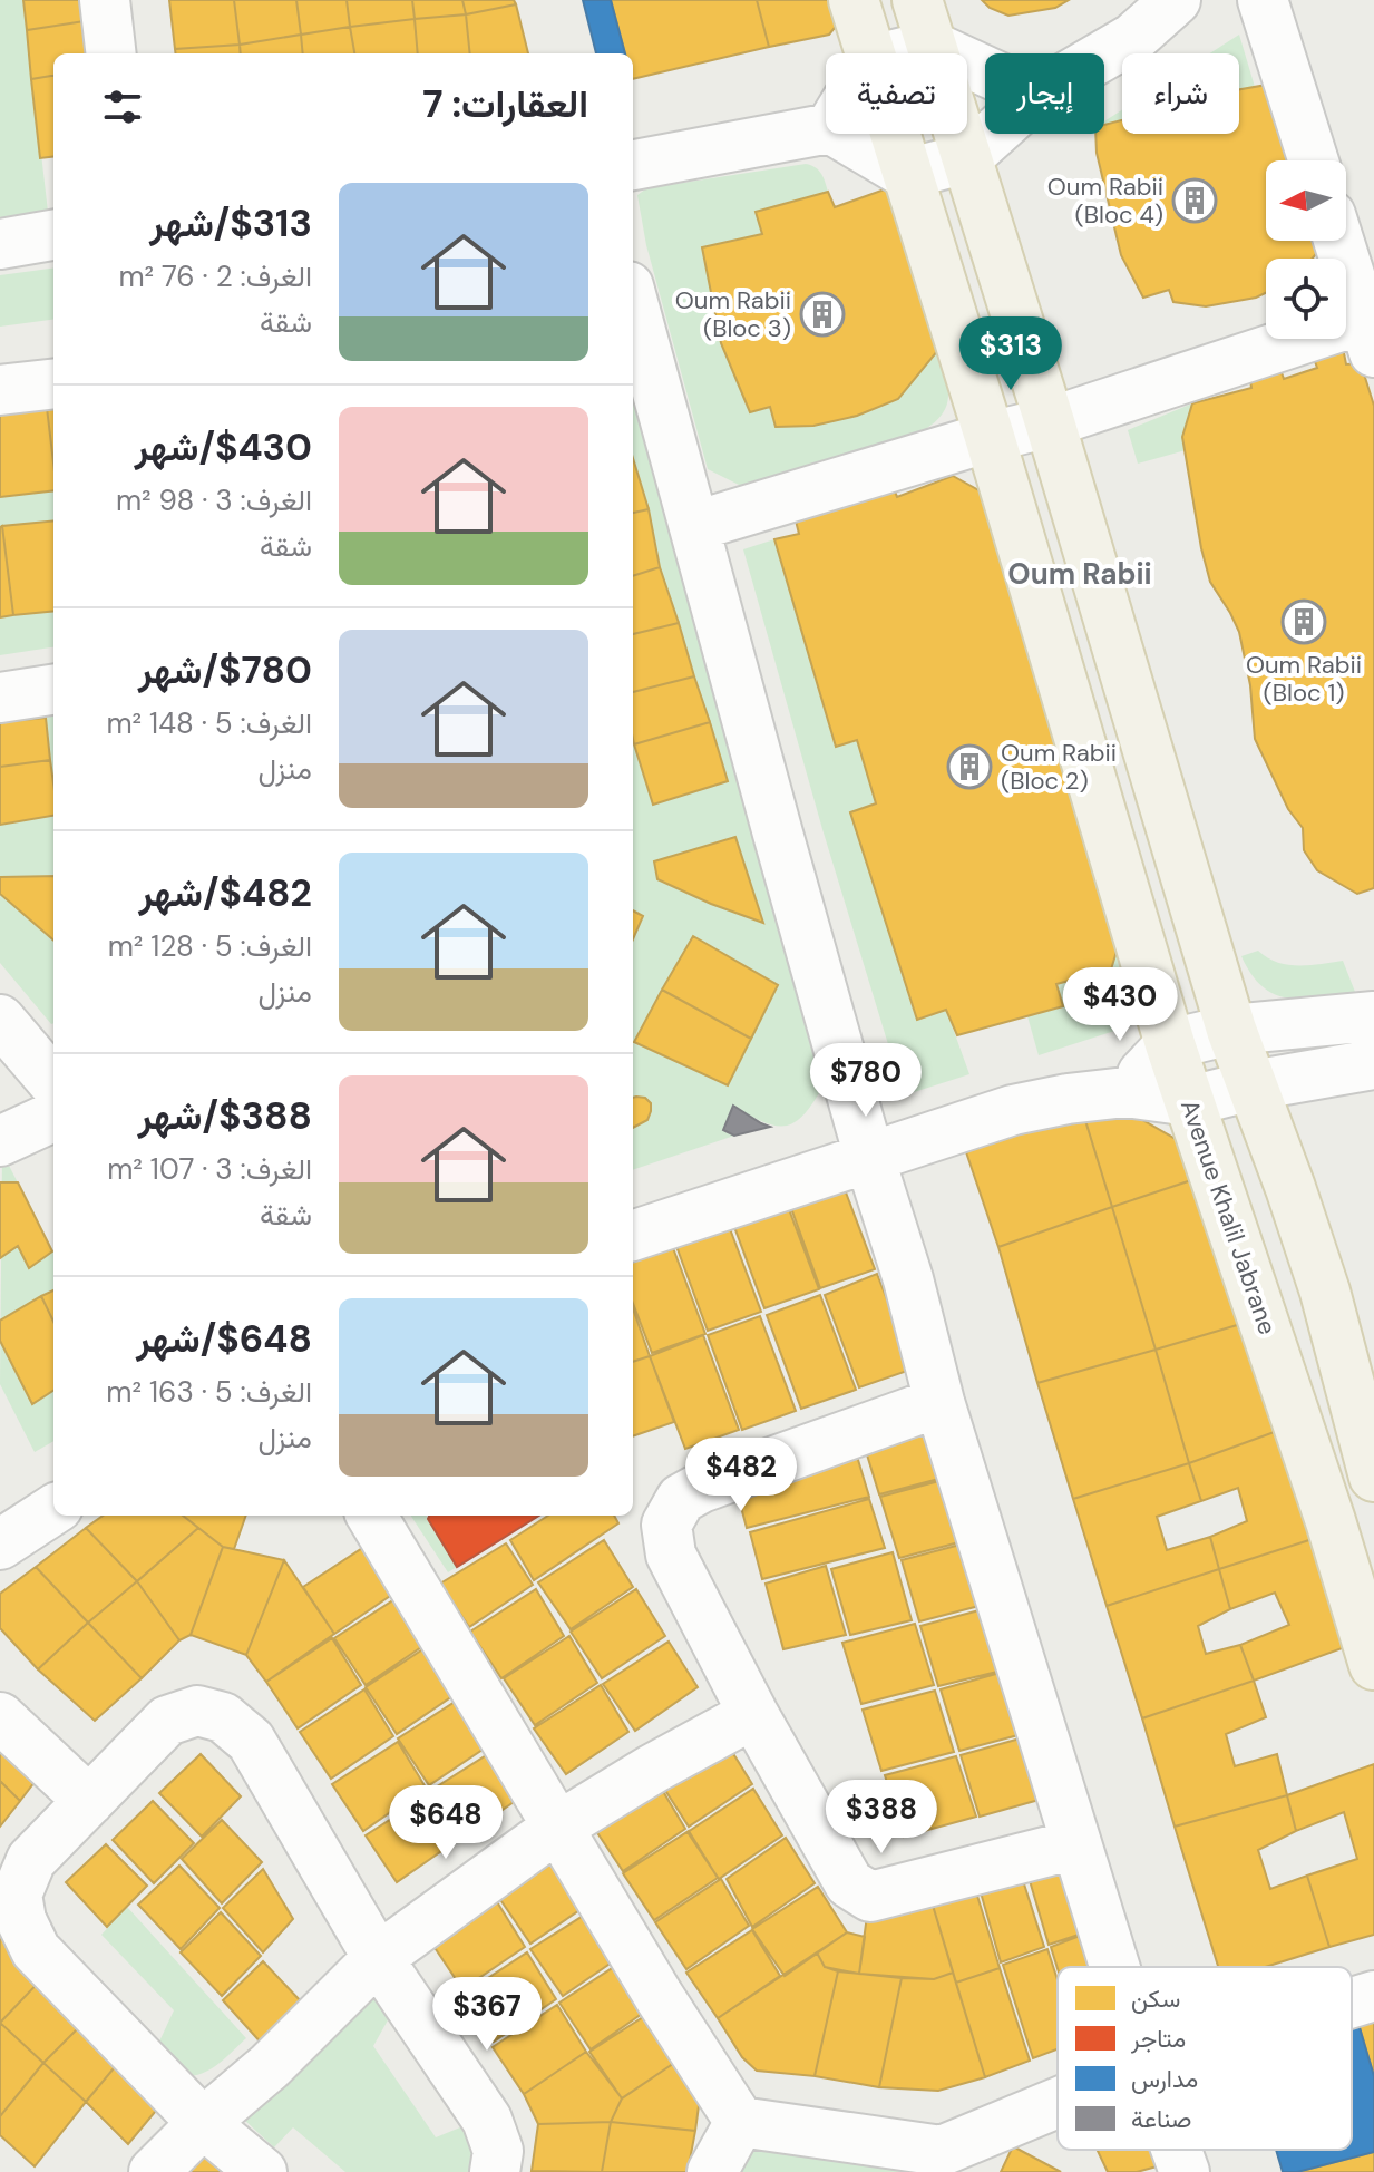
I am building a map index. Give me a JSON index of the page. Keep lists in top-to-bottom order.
{
  "streets": {
    "main road": ["Avenue Khalil Jabrane"]
  },
  "districts": ["Oum Rabii"],
  "places": {
    "building": [
      "Oum Rabii (Bloc 4)",
      "Oum Rabii (Bloc 3)",
      "Oum Rabii (Bloc 1)",
      "Oum Rabii (Bloc 2)"
    ]
  },
  "legend": [
    "سكن",
    "متاجر",
    "مدارس",
    "صناعة"
  ],
  "north": "left",
  "page": {
    "chip": ["شراء", "إيجار", "تصفية"],
    "heading": "العقارات: 7",
    "list": [
      {
        "name": "$313/شهر",
        "note": "الغرف: 2 · 76 m² · شقة"
      },
      {
        "name": "$430/شهر",
        "note": "الغرف: 3 · 98 m² · شقة"
      },
      {
        "name": "$780/شهر",
        "note": "الغرف: 5 · 148 m² · منزل"
      },
      {
        "name": "$482/شهر",
        "note": "الغرف: 5 · 128 m² · منزل"
      },
      {
        "name": "$388/شهر",
        "note": "الغرف: 3 · 107 m² · شقة"
      },
      {
        "name": "$648/شهر",
        "note": "الغرف: 5 · 163 m² · منزل"
      }
    ],
    "price": [
      "$313",
      "$430",
      "$780",
      "$482",
      "$388",
      "$648",
      "$367"
    ]
  }
}
